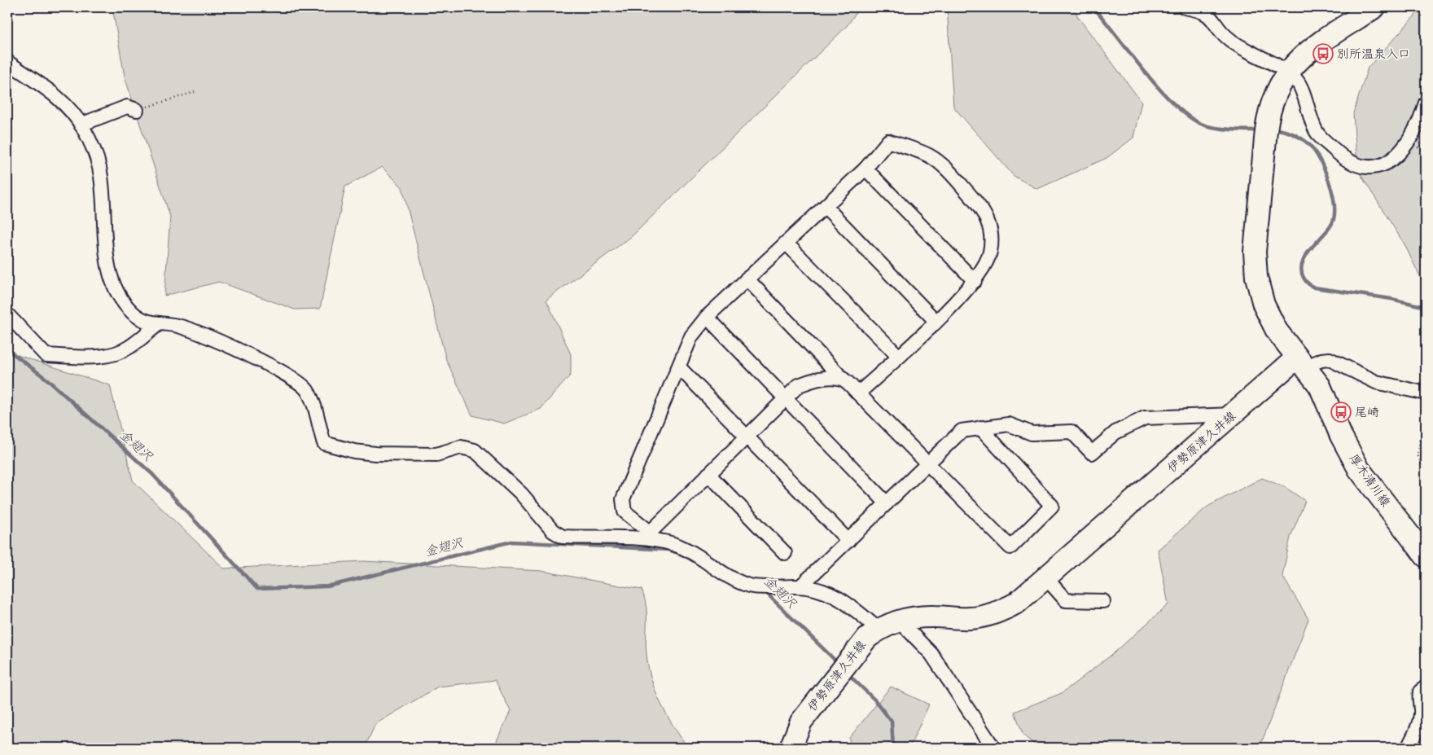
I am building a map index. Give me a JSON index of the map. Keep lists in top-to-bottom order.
{
  "streets": {
    "main road": ["伊勢原津久井線", "厚木清川線"]
  },
  "crossings": [
    ["伊勢原津久井線", "厚木清川線"]
  ],
  "water": ["金翅沢"],
  "places": {
    "bus stop": ["別所温泉入口", "尾崎"]
  }
}
